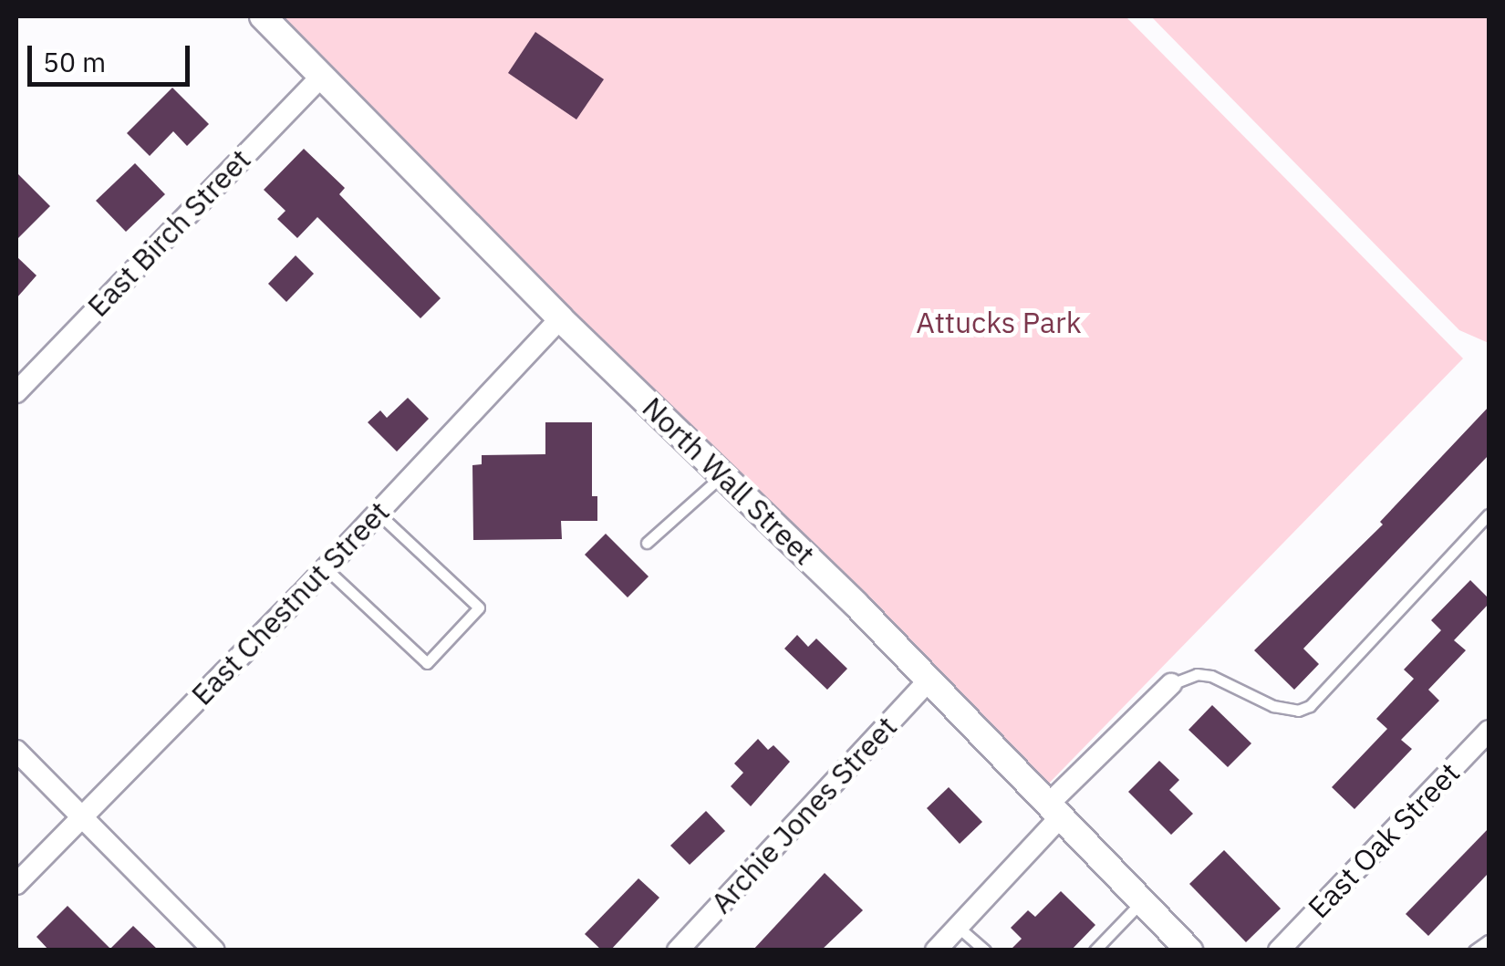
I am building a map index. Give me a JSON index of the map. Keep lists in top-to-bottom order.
{
  "streets": {
    "street": [
      "East Birch Street",
      "North Wall Street",
      "East Chestnut Street",
      "Archie Jones Street",
      "East Oak Street"
    ]
  },
  "crossings": [
    ["East Birch Street", "North Wall Street"],
    ["North Wall Street", "East Chestnut Street"],
    ["North Wall Street", "Archie Jones Street"]
  ],
  "parks": ["Attucks Park"],
  "scale_bar": "50 m"
}
